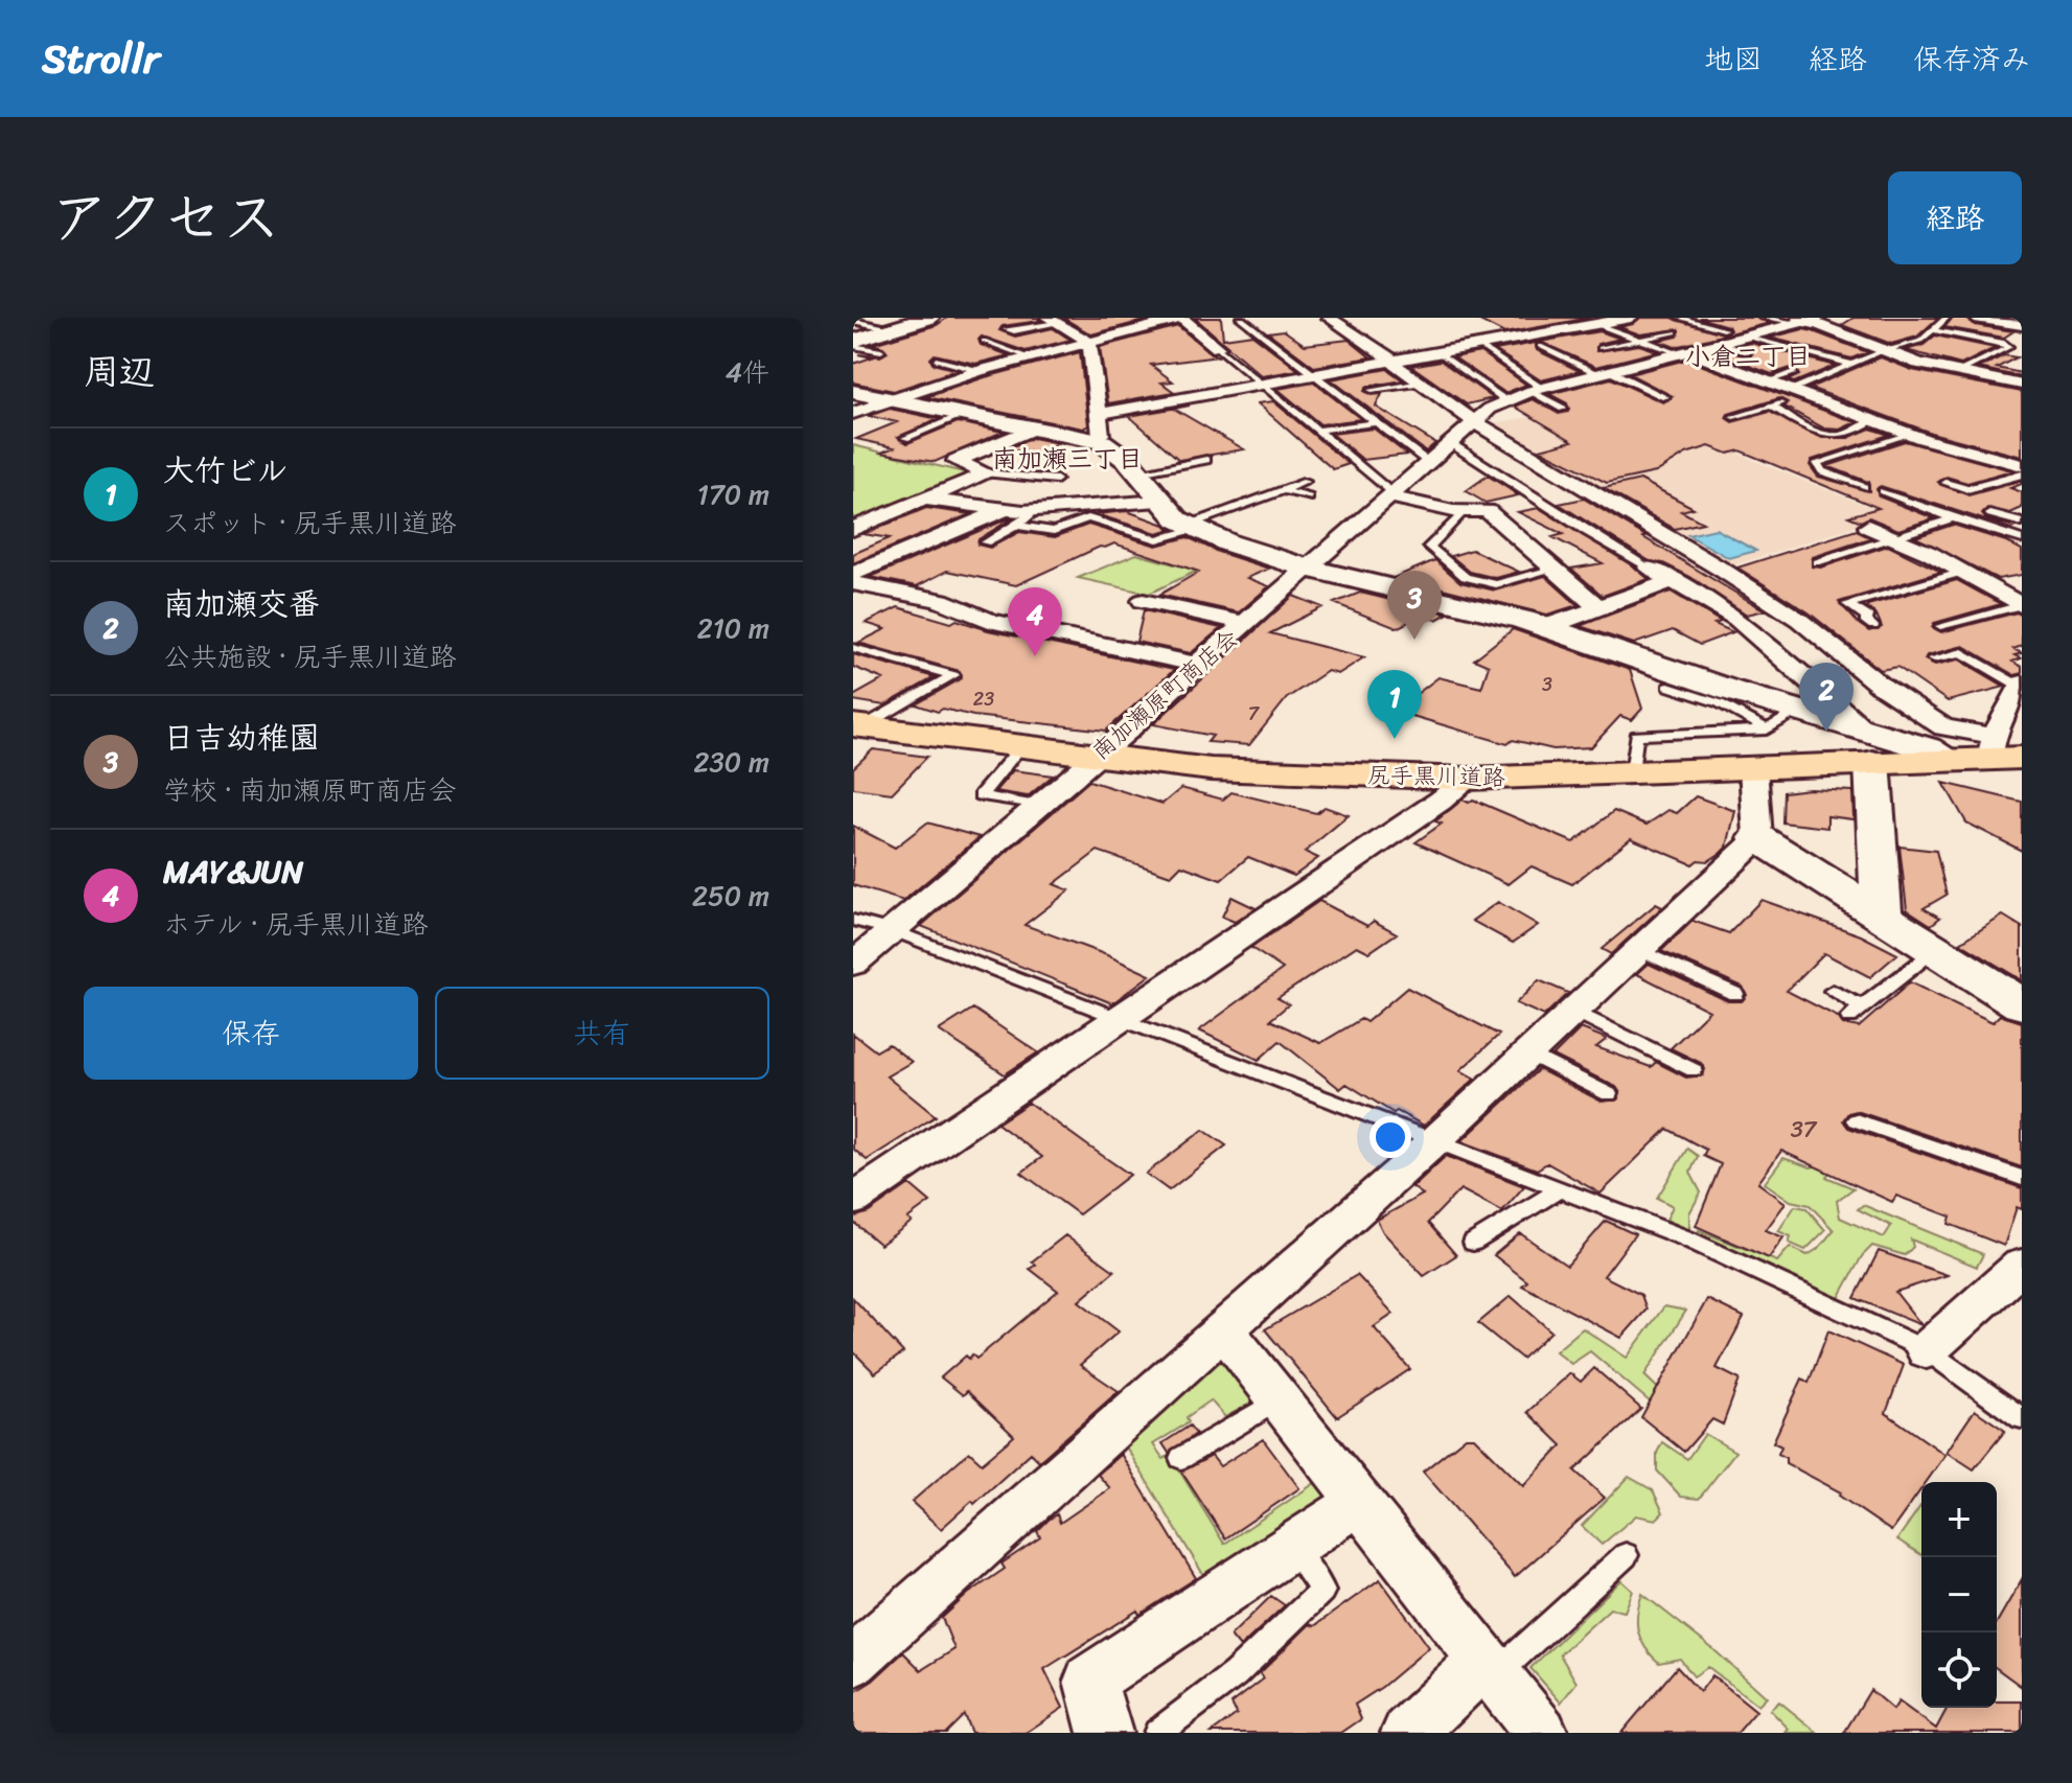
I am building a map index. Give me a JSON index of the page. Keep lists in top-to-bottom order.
{
  "streets": {
    "main road": ["尻手黒川道路"],
    "street": ["南加瀬原町商店会"]
  },
  "crossings": [
    ["南加瀬原町商店会", "尻手黒川道路"]
  ],
  "districts": ["小倉二丁目", "南加瀬三丁目"],
  "house_numbers": [
    "3",
    "23",
    "7",
    "37"
  ],
  "page": {
    "header": "Strollr",
    "nav": ["地図", "経路", "保存済み"],
    "title": "アクセス",
    "buttons": [
      "経路",
      ["保存", "共有"]
    ],
    "heading": ["周辺", "4件"],
    "list": [
      {
        "mark": "1",
        "name": "大竹ビル",
        "note": "スポット · 尻手黒川道路",
        "value": "170 m"
      },
      {
        "mark": "2",
        "name": "南加瀬交番",
        "note": "公共施設 · 尻手黒川道路",
        "value": "210 m"
      },
      {
        "mark": "3",
        "name": "日吉幼稚園",
        "note": "学校 · 南加瀬原町商店会",
        "value": "230 m"
      },
      {
        "mark": "4",
        "name": "MAY&JUN",
        "note": "ホテル · 尻手黒川道路",
        "value": "250 m"
      }
    ],
    "pins": [
      "3",
      "4",
      "2",
      "1"
    ],
    "map_buttons": ["+", "−"]
  }
}
